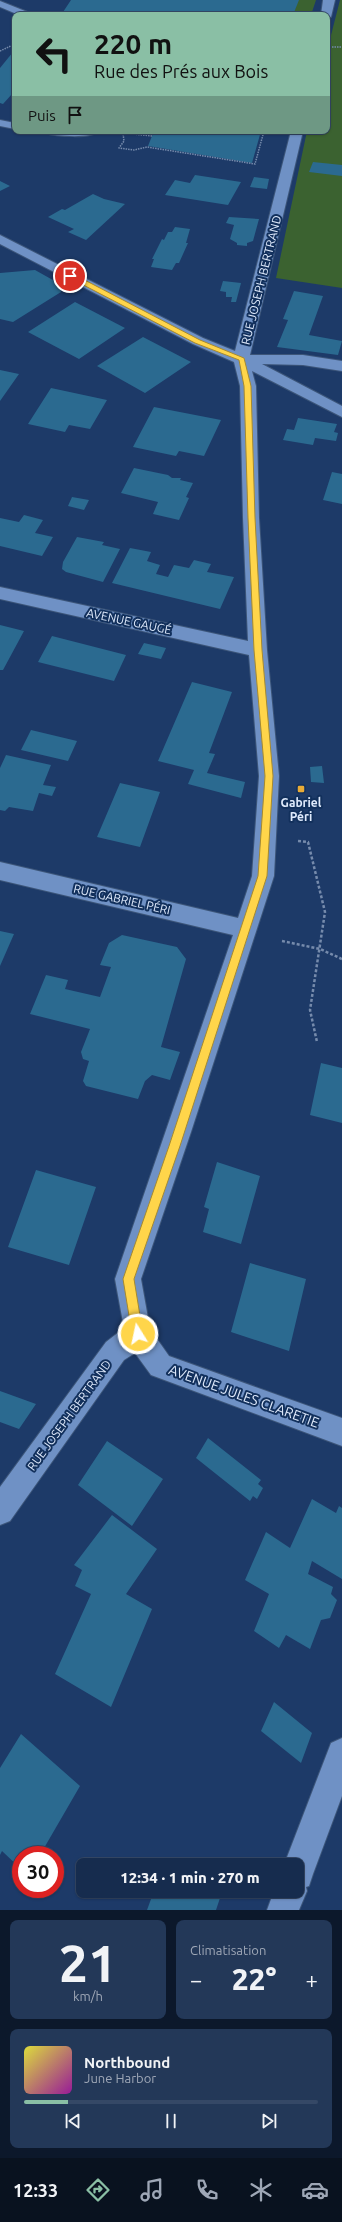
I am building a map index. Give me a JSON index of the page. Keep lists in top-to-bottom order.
{
  "streets": {
    "street": [
      "RUE JOSEPH BERTRAND",
      "AVENUE GAUGÉ",
      "RUE GABRIEL PÉRI",
      "AVENUE JULES CLARETIE"
    ]
  },
  "crossings": [
    ["RUE JOSEPH BERTRAND", "AVENUE GAUGÉ"],
    ["RUE JOSEPH BERTRAND", "RUE GABRIEL PÉRI"],
    ["RUE JOSEPH BERTRAND", "AVENUE JULES CLARETIE"]
  ],
  "places": {
    "transit": ["Gabriel Péri"]
  },
  "page": {
    "turn": ["220 m", "Rue des Prés aux Bois"],
    "then": "Puis",
    "limit": "30",
    "trip": "12:34 · 1 min · 270 m",
    "tile": [
      ["21", "km/h"],
      "Climatisation"
    ],
    "heat": ["−", "22°", "+"],
    "song": ["Northbound", "June Harbor"],
    "tabs": "12:33"
  }
}
